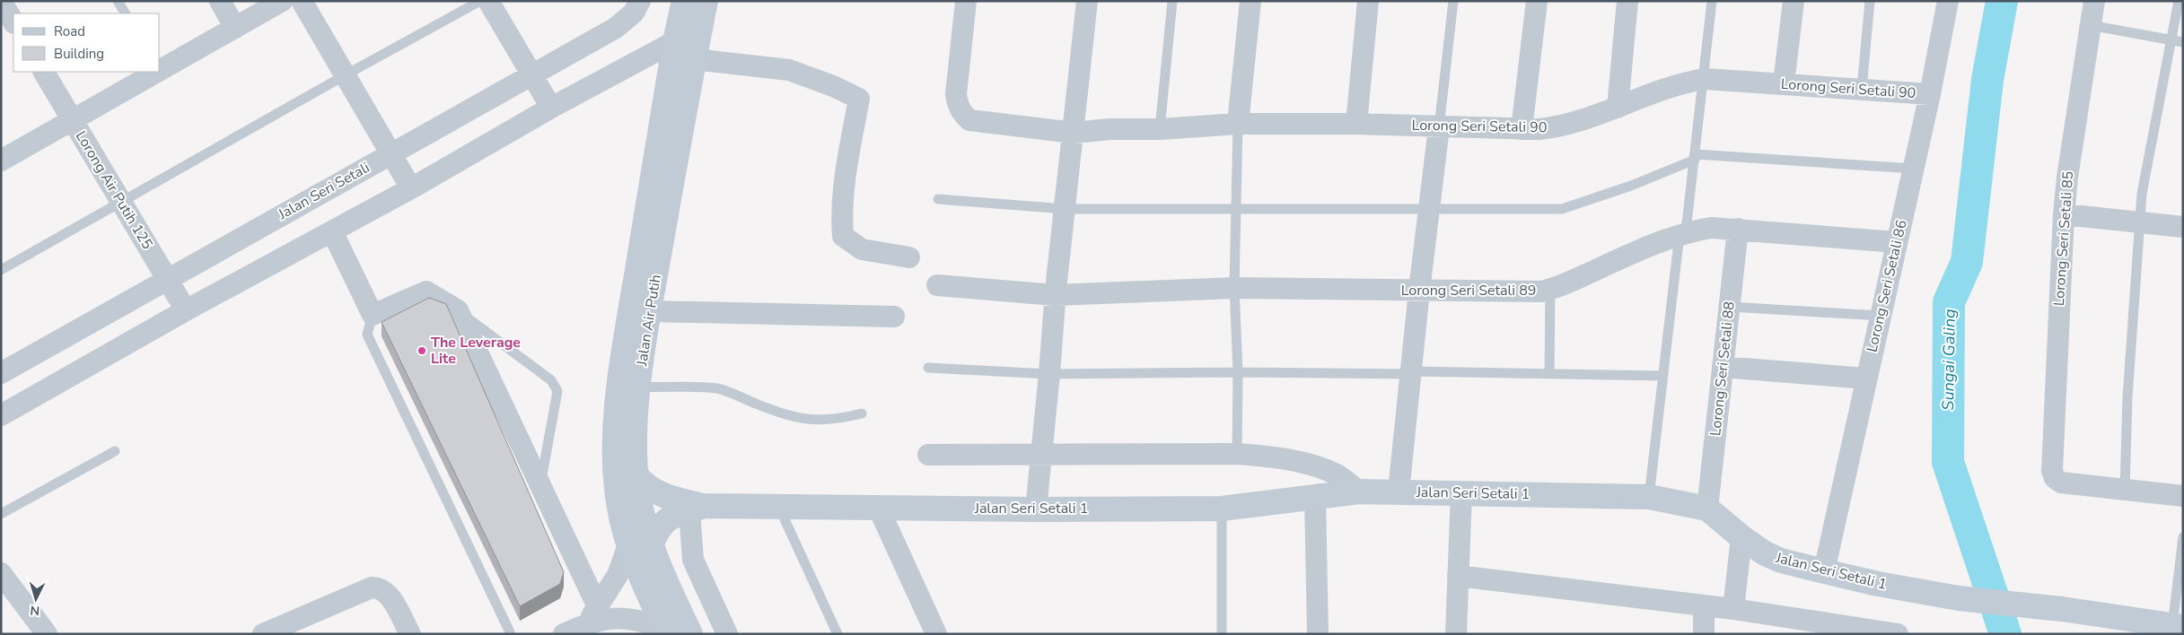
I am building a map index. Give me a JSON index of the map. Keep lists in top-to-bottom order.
{
  "streets": {
    "street": [
      "Lorong Seri Setali 90",
      "Lorong Air Putih 125",
      "Jalan Seri Setali",
      "Lorong Seri Setali 85",
      "Lorong Seri Setali 86",
      "Lorong Seri Setali 89",
      "Jalan Air Putih",
      "Lorong Seri Setali 88",
      "Jalan Seri Setali 1"
    ]
  },
  "crossings": [
    ["Lorong Seri Setali 90", "Lorong Seri Setali 86"],
    ["Lorong Air Putih 125", "Jalan Seri Setali"],
    ["Lorong Seri Setali 86", "Lorong Seri Setali 89"],
    ["Lorong Seri Setali 86", "Jalan Seri Setali 1"],
    ["Lorong Seri Setali 89", "Lorong Seri Setali 88"],
    ["Jalan Air Putih", "Jalan Seri Setali 1"],
    ["Lorong Seri Setali 88", "Jalan Seri Setali 1"]
  ],
  "water": ["Sungai Galing"],
  "places": ["The Leverage Lite"],
  "legend": ["Road", "Building"],
  "north": "bottom"
}
